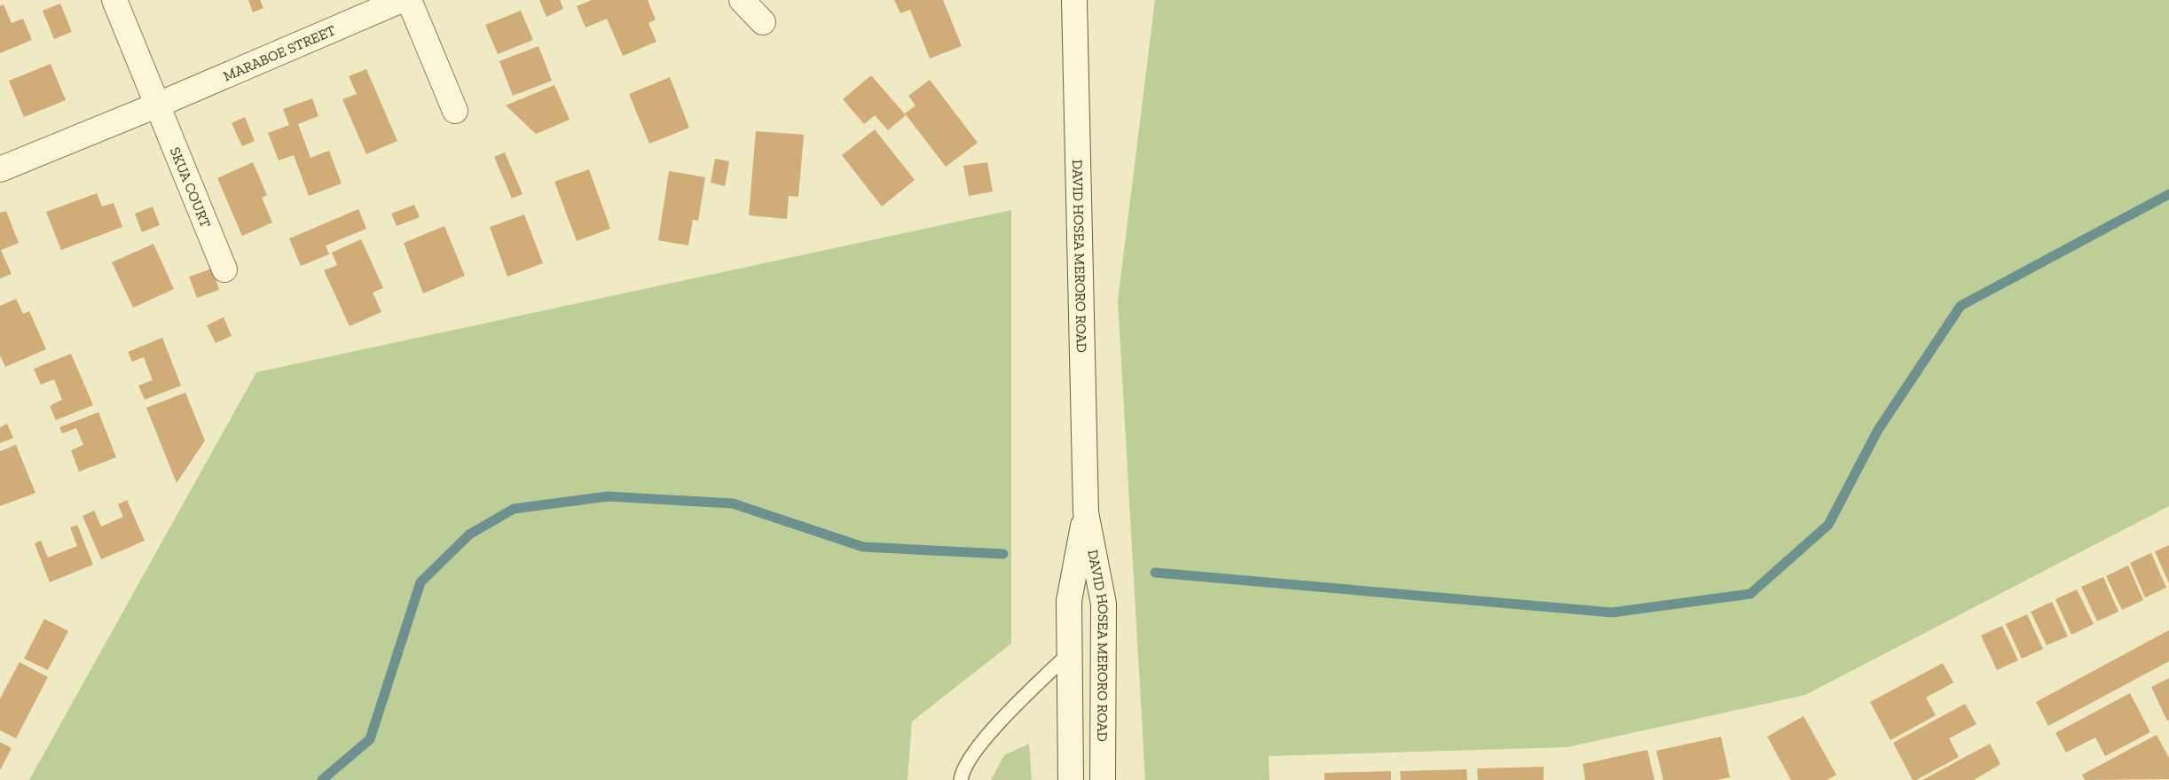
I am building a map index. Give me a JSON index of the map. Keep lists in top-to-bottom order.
{
  "streets": {
    "main road": ["MARABOE STREET", "SKUA COURT", "DAVID HOSEA MERORO ROAD"]
  },
  "crossings": [
    ["MARABOE STREET", "SKUA COURT"]
  ]
}
